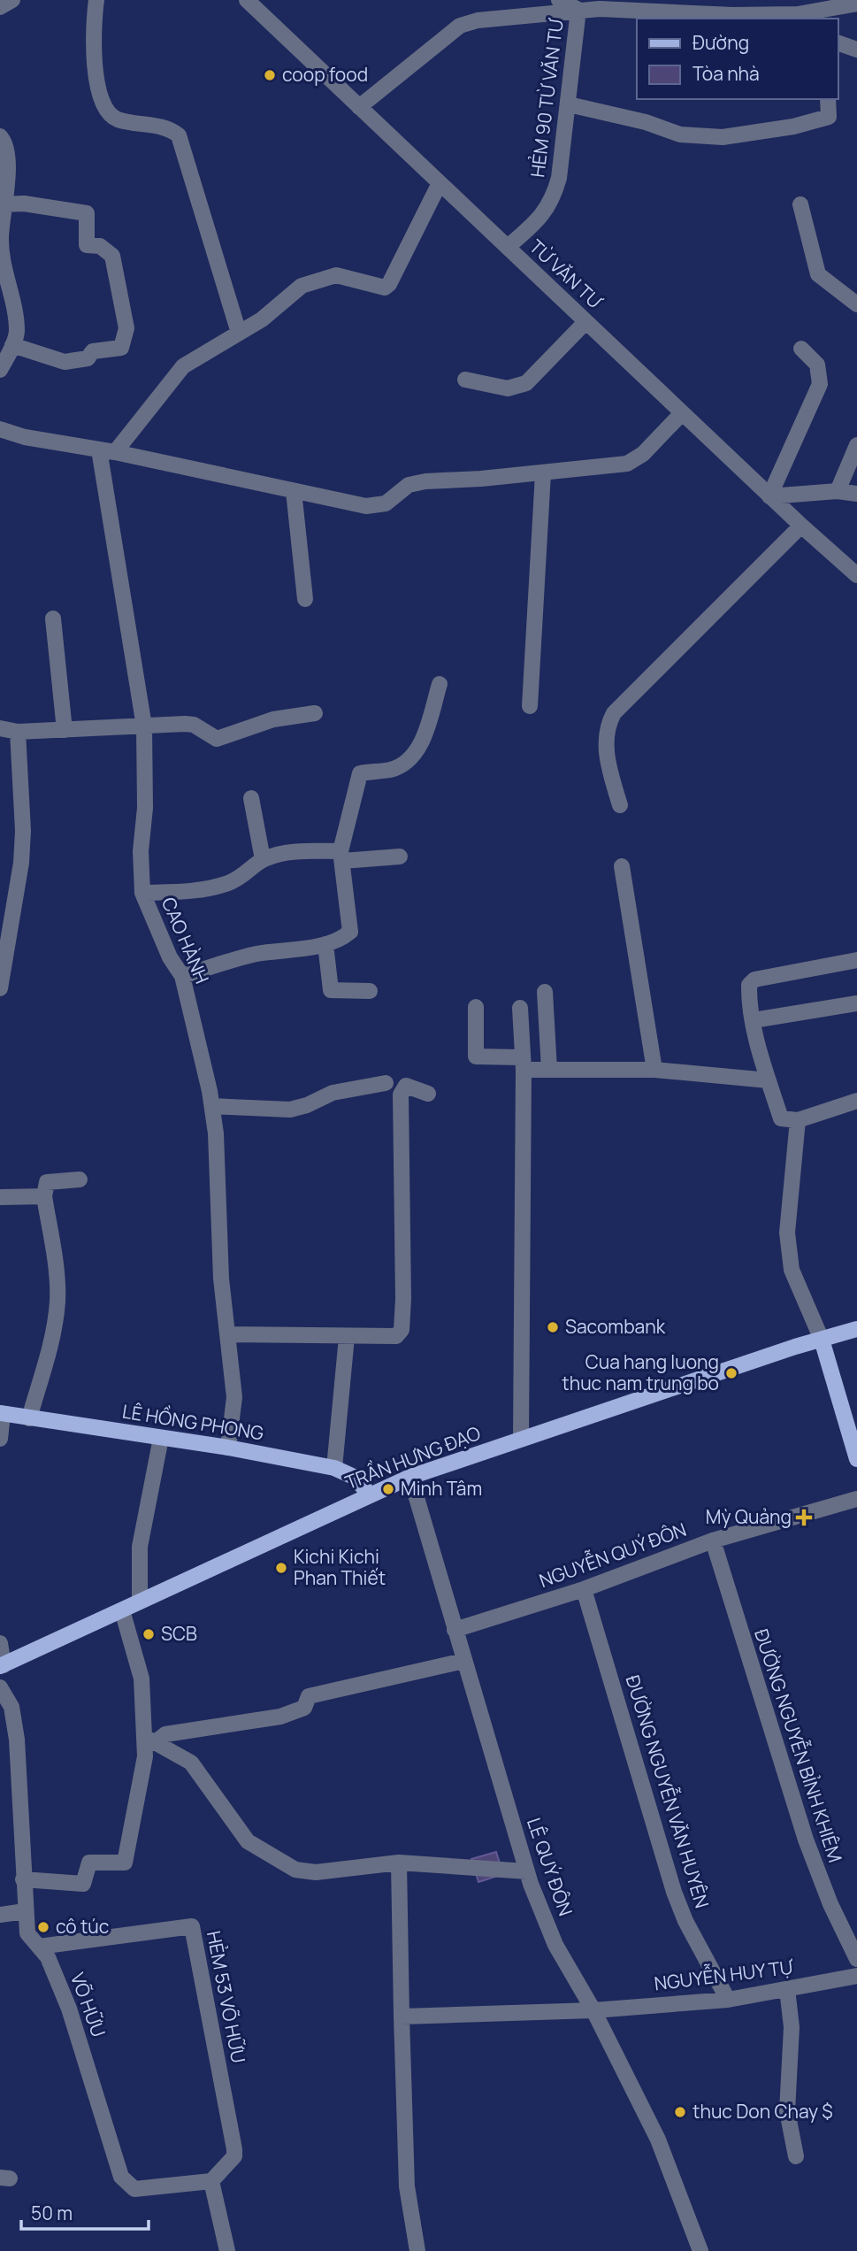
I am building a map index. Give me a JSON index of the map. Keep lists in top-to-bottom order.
{
  "streets": {
    "main road": ["LÊ HỒNG PHONG", "TRẦN HƯNG ĐẠO"],
    "street": [
      "HẺM 90 TỪ VĂN TƯ",
      "TỪ VĂN TƯ",
      "CAO HÀNH",
      "NGUYỄN QUÝ ĐÔN",
      "ĐƯỜNG NGUYỄN BỈNH KHIÊM",
      "ĐƯỜNG NGUYỄN VĂN HUYÊN",
      "LÊ QUÝ ĐÔN",
      "NGUYỄN HUY TỰ",
      "HẺM 53 VÕ HỮU",
      "VÕ HỮU"
    ]
  },
  "crossings": [
    ["HẺM 90 TỪ VĂN TƯ", "TỪ VĂN TƯ"],
    ["CAO HÀNH", "LÊ HỒNG PHONG"],
    ["LÊ HỒNG PHONG", "TRẦN HƯNG ĐẠO"],
    ["TRẦN HƯNG ĐẠO", "LÊ QUÝ ĐÔN"],
    ["NGUYỄN QUÝ ĐÔN", "ĐƯỜNG NGUYỄN BỈNH KHIÊM"],
    ["NGUYỄN QUÝ ĐÔN", "ĐƯỜNG NGUYỄN VĂN HUYÊN"],
    ["NGUYỄN QUÝ ĐÔN", "LÊ QUÝ ĐÔN"],
    ["ĐƯỜNG NGUYỄN VĂN HUYÊN", "NGUYỄN HUY TỰ"],
    ["LÊ QUÝ ĐÔN", "NGUYỄN HUY TỰ"],
    ["HẺM 53 VÕ HỮU", "VÕ HỮU"]
  ],
  "places": {
    "other": [
      "coop food",
      "Sacombank",
      "Cua hang luong thuc nam trung bo",
      "Minh Tâm",
      "Kichi Kichi Phan Thiết",
      "SCB",
      "cô túc",
      "thuc Don Chay $"
    ],
    "health": ["Mỳ Quảng"]
  },
  "legend": ["Đường", "Tòa nhà"],
  "scale_bar": "50 m"
}
